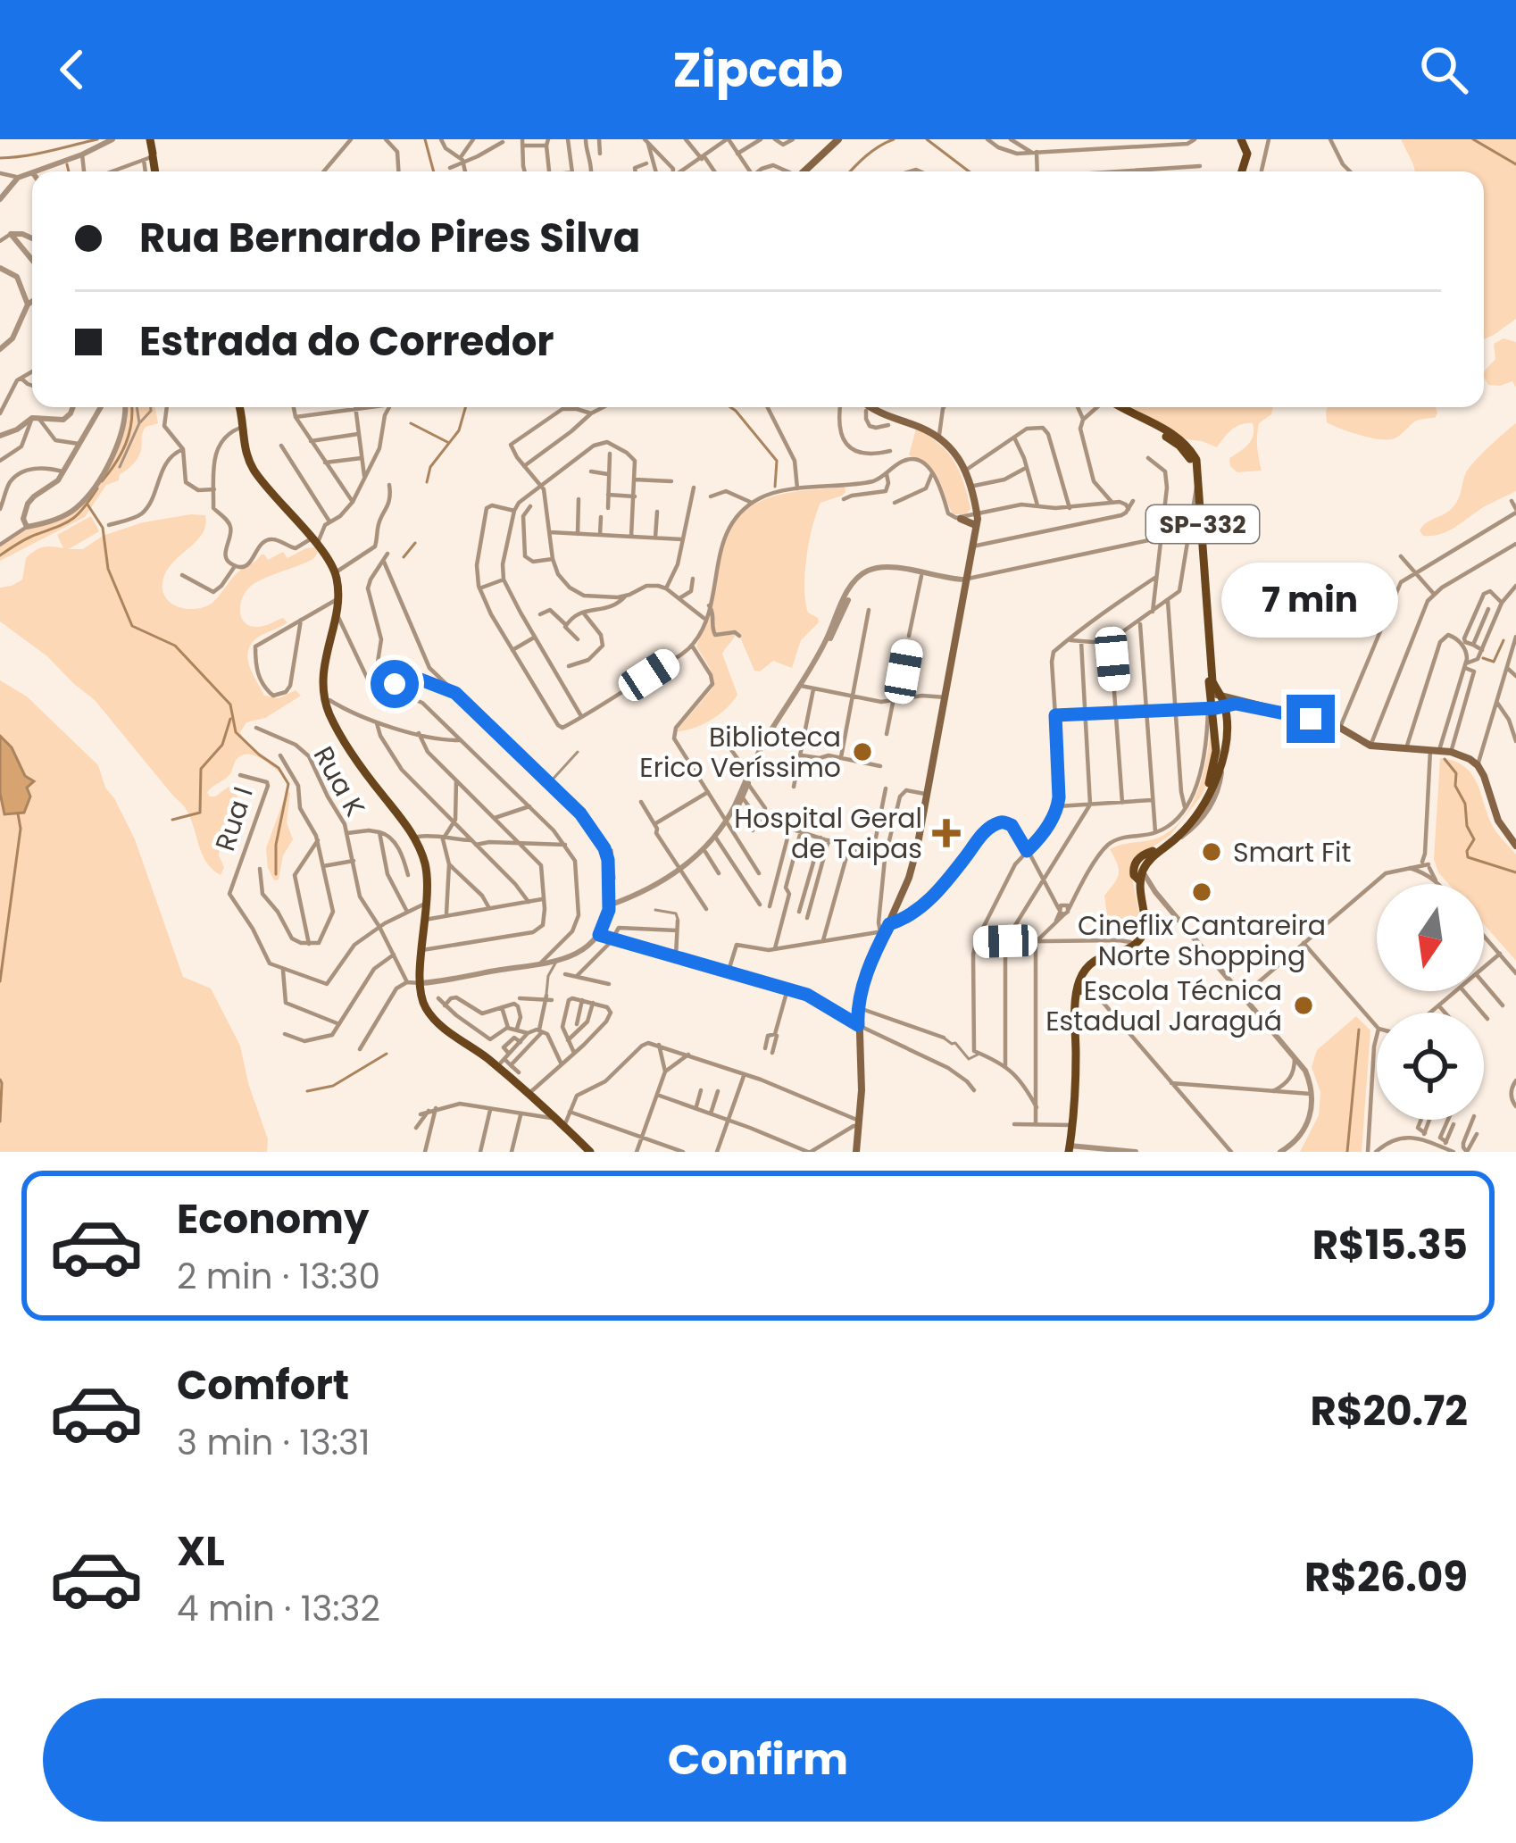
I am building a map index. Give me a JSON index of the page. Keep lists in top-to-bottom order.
{
  "streets": {
    "main road": ["SP-332"],
    "street": ["Rua K", "Rua I"]
  },
  "places": {
    "other": [
      "Biblioteca Erico Veríssimo",
      "Smart Fit",
      "Cineflix Cantareira Norte Shopping",
      "Escola Técnica Estadual Jaraguá"
    ],
    "health": ["Hospital Geral de Taipas"]
  },
  "north": "bottom",
  "page": {
    "header": "Zipcab",
    "banner": ["Rua Bernardo Pires Silva", "Estrada do Corredor"],
    "bubble": "7 min",
    "list": [
      {
        "name": "Economy",
        "note": "2 min · 13:30",
        "value": "R$15.35"
      },
      {
        "name": "Comfort",
        "note": "3 min · 13:31",
        "value": "R$20.72"
      },
      {
        "name": "XL",
        "note": "4 min · 13:32",
        "value": "R$26.09"
      }
    ],
    "buttons": "Confirm"
  }
}
